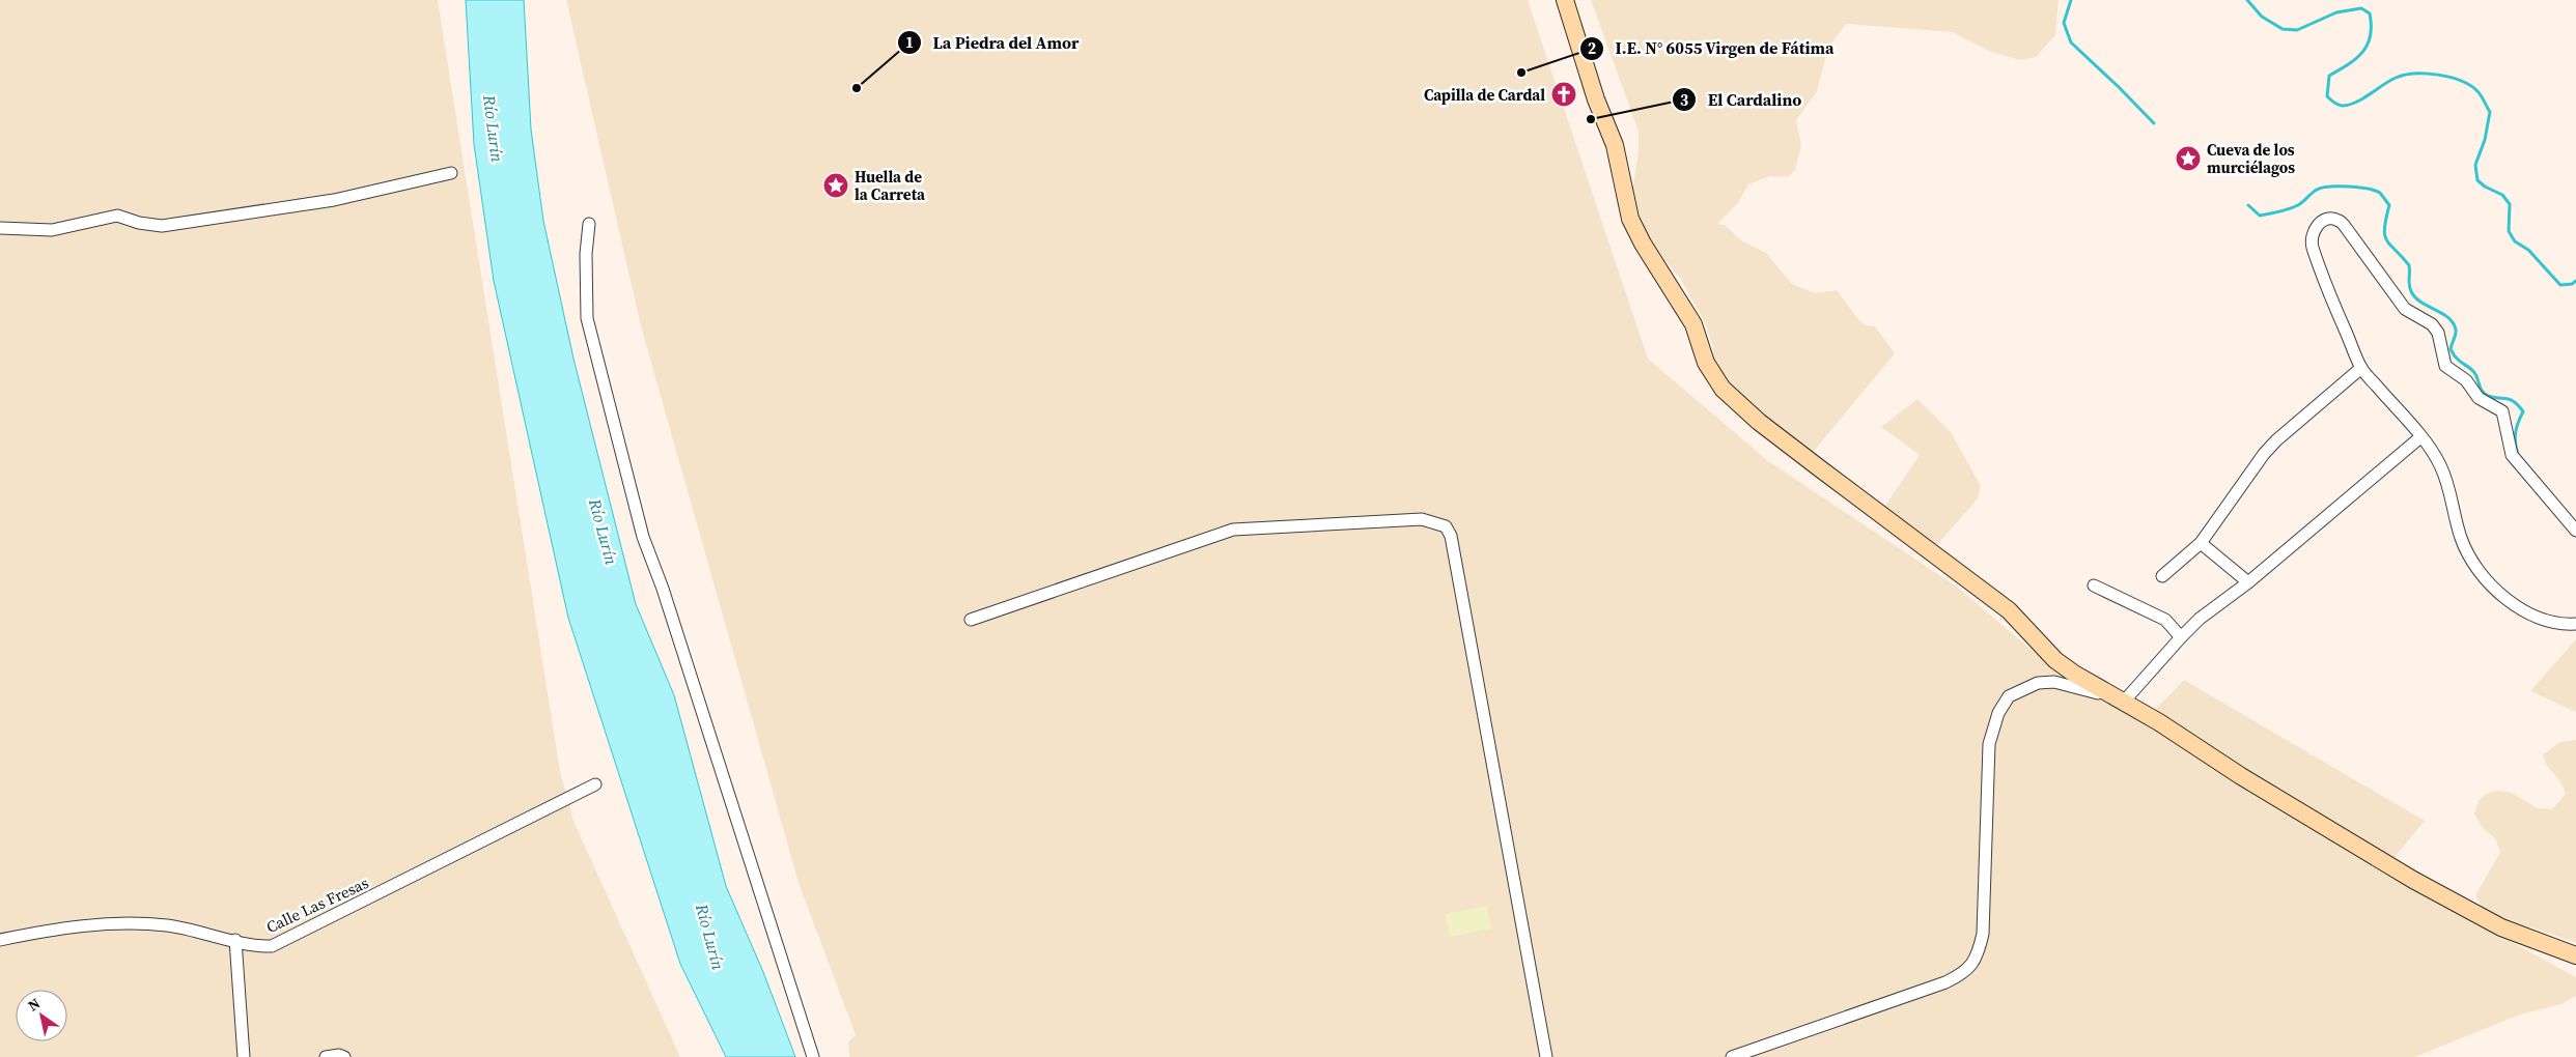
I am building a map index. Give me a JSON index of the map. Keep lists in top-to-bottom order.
{
  "streets": {
    "street": ["Calle Las Fresas"]
  },
  "water": ["Río Lurín"],
  "places": {
    "other": ["I.E. N° 6055 Virgen de Fátima", "La Piedra del Amor", "El Cardalino"],
    "church": ["Capilla de Cardal"],
    "place": ["Cueva de los murciélagos", "Huella de la Carreta"]
  },
  "north": "top left"
}
